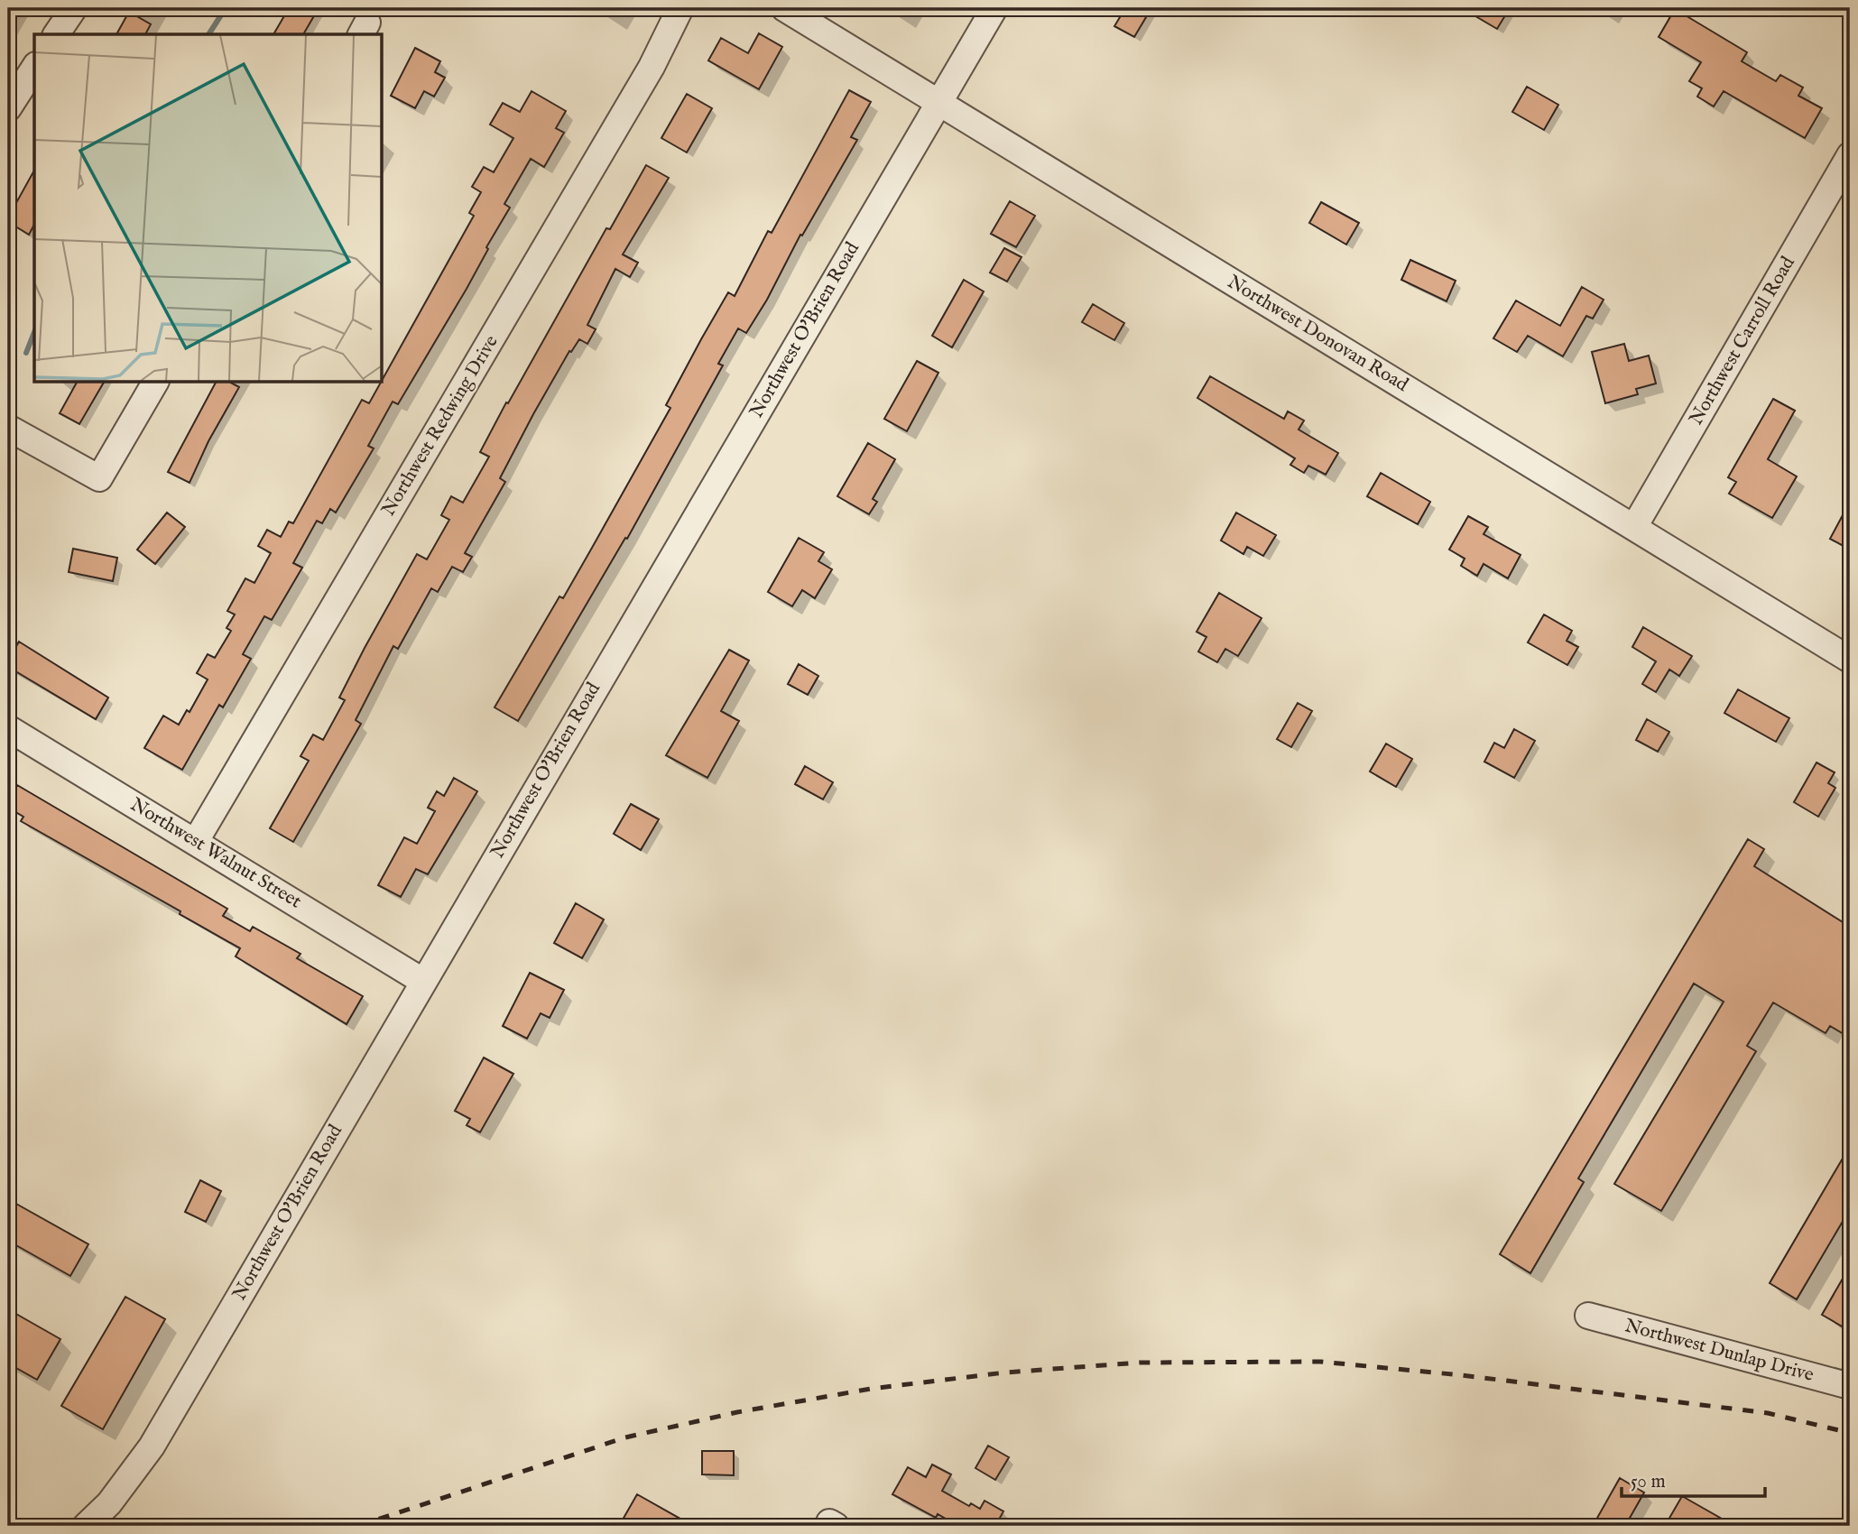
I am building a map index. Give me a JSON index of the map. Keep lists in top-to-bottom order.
{
  "streets": {
    "street": [
      "Northwest O'Brien Road",
      "Northwest Donovan Road",
      "Northwest Carroll Road",
      "Northwest Redwing Drive",
      "Northwest Walnut Street",
      "Northwest Dunlap Drive"
    ]
  },
  "crossings": [
    ["Northwest O'Brien Road", "Northwest Donovan Road"],
    ["Northwest O'Brien Road", "Northwest Walnut Street"],
    ["Northwest Donovan Road", "Northwest Carroll Road"],
    ["Northwest Redwing Drive", "Northwest Walnut Street"]
  ],
  "scale_bar": "50 m"
}
